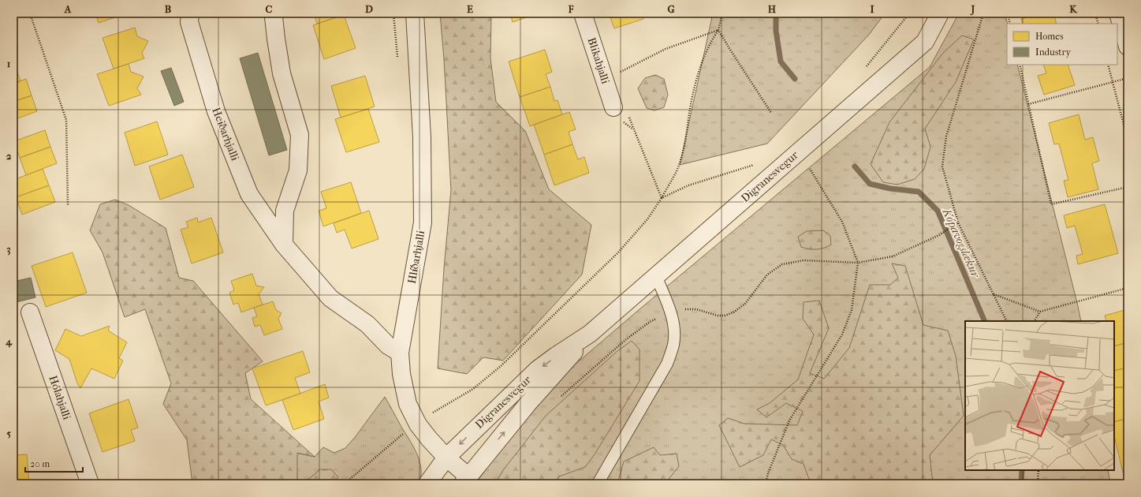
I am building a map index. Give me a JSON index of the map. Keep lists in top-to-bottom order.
{
  "streets": {
    "street": [
      "Blikahjalli",
      "Heiðarhjalli",
      "Digranesvegur",
      "Hlíðarhjalli",
      "Hólahjalli"
    ]
  },
  "crossings": [
    ["Heiðarhjalli", "Hlíðarhjalli"],
    ["Digranesvegur", "Hlíðarhjalli"]
  ],
  "water": ["Kópavogslækur"],
  "legend": ["Homes", "Industry"],
  "scale_bar": "20 m",
  "grid": {
    "columns": [
      "A",
      "B",
      "C",
      "D",
      "E",
      "F",
      "G",
      "H",
      "I",
      "J",
      "K"
    ],
    "rows": [
      "1",
      "2",
      "3",
      "4",
      "5"
    ]
  }
}
